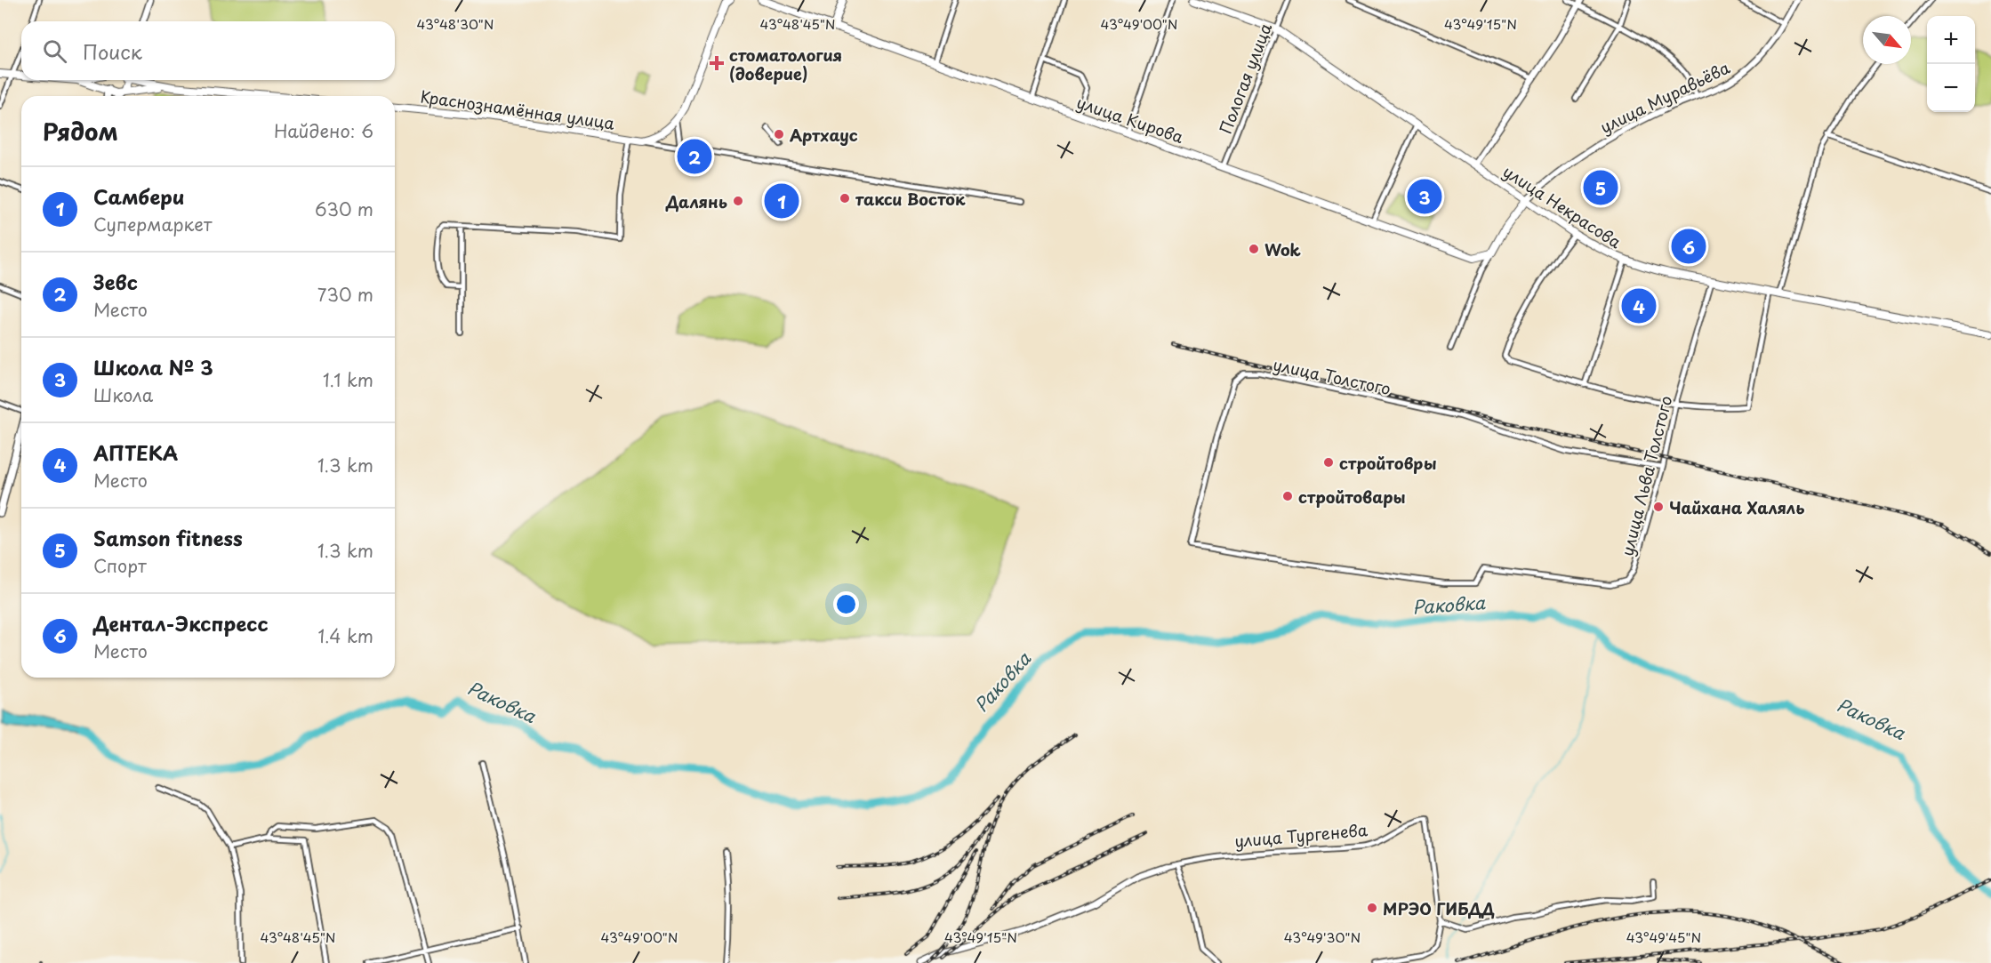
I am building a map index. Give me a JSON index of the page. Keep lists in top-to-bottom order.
{
  "streets": {
    "highway": ["Краснознамённая улица", "улица Кирова", "улица Некрасова"],
    "street": [
      "Пологая улица",
      "улица Муравьёва",
      "улица Толстого",
      "улица Льва Толстого",
      "улица Тургенева"
    ]
  },
  "crossings": [
    ["Пологая улица", "улица Кирова"],
    ["Пологая улица", "улица Некрасова"],
    ["улица Муравьёва", "улица Некрасова"],
    ["улица Некрасова", "улица Льва Толстого"],
    ["улица Толстого", "улица Льва Толстого"]
  ],
  "water": ["Раковка"],
  "places": {
    "health": ["стоматология (доверие)"],
    "other": [
      "Артхаус",
      "такси Восток",
      "Далянь",
      "Wok",
      "стройтовры",
      "стройтовары",
      "Чайхана Халяль",
      "МРЭО ГИБДД"
    ]
  },
  "north": "bottom right",
  "page": {
    "map_buttons": ["+", "−"],
    "search": "Поиск",
    "heading": ["Рядом", "Найдено: 6"],
    "pins": [
      "2",
      "5",
      "3",
      "1",
      "6",
      "4"
    ],
    "list": [
      {
        "mark": "1",
        "name": "Самбери",
        "note": "Супермаркет",
        "value": "630 m"
      },
      {
        "mark": "2",
        "name": "Зевс",
        "note": "Место",
        "value": "730 m"
      },
      {
        "mark": "3",
        "name": "Школа № 3",
        "note": "Школа",
        "value": "1.1 km"
      },
      {
        "mark": "4",
        "name": "АПТЕКА",
        "note": "Место",
        "value": "1.3 km"
      },
      {
        "mark": "5",
        "name": "Samson fitness",
        "note": "Спорт",
        "value": "1.3 km"
      },
      {
        "mark": "6",
        "name": "Дентал-Экспресс",
        "note": "Место",
        "value": "1.4 km"
      }
    ]
  },
  "coordinates": [
    "43°48'30\"N",
    "43°48'45\"N",
    "43°49'00\"N",
    "43°49'15\"N",
    "43°49'30\"N",
    "43°49'45\"N"
  ]
}
